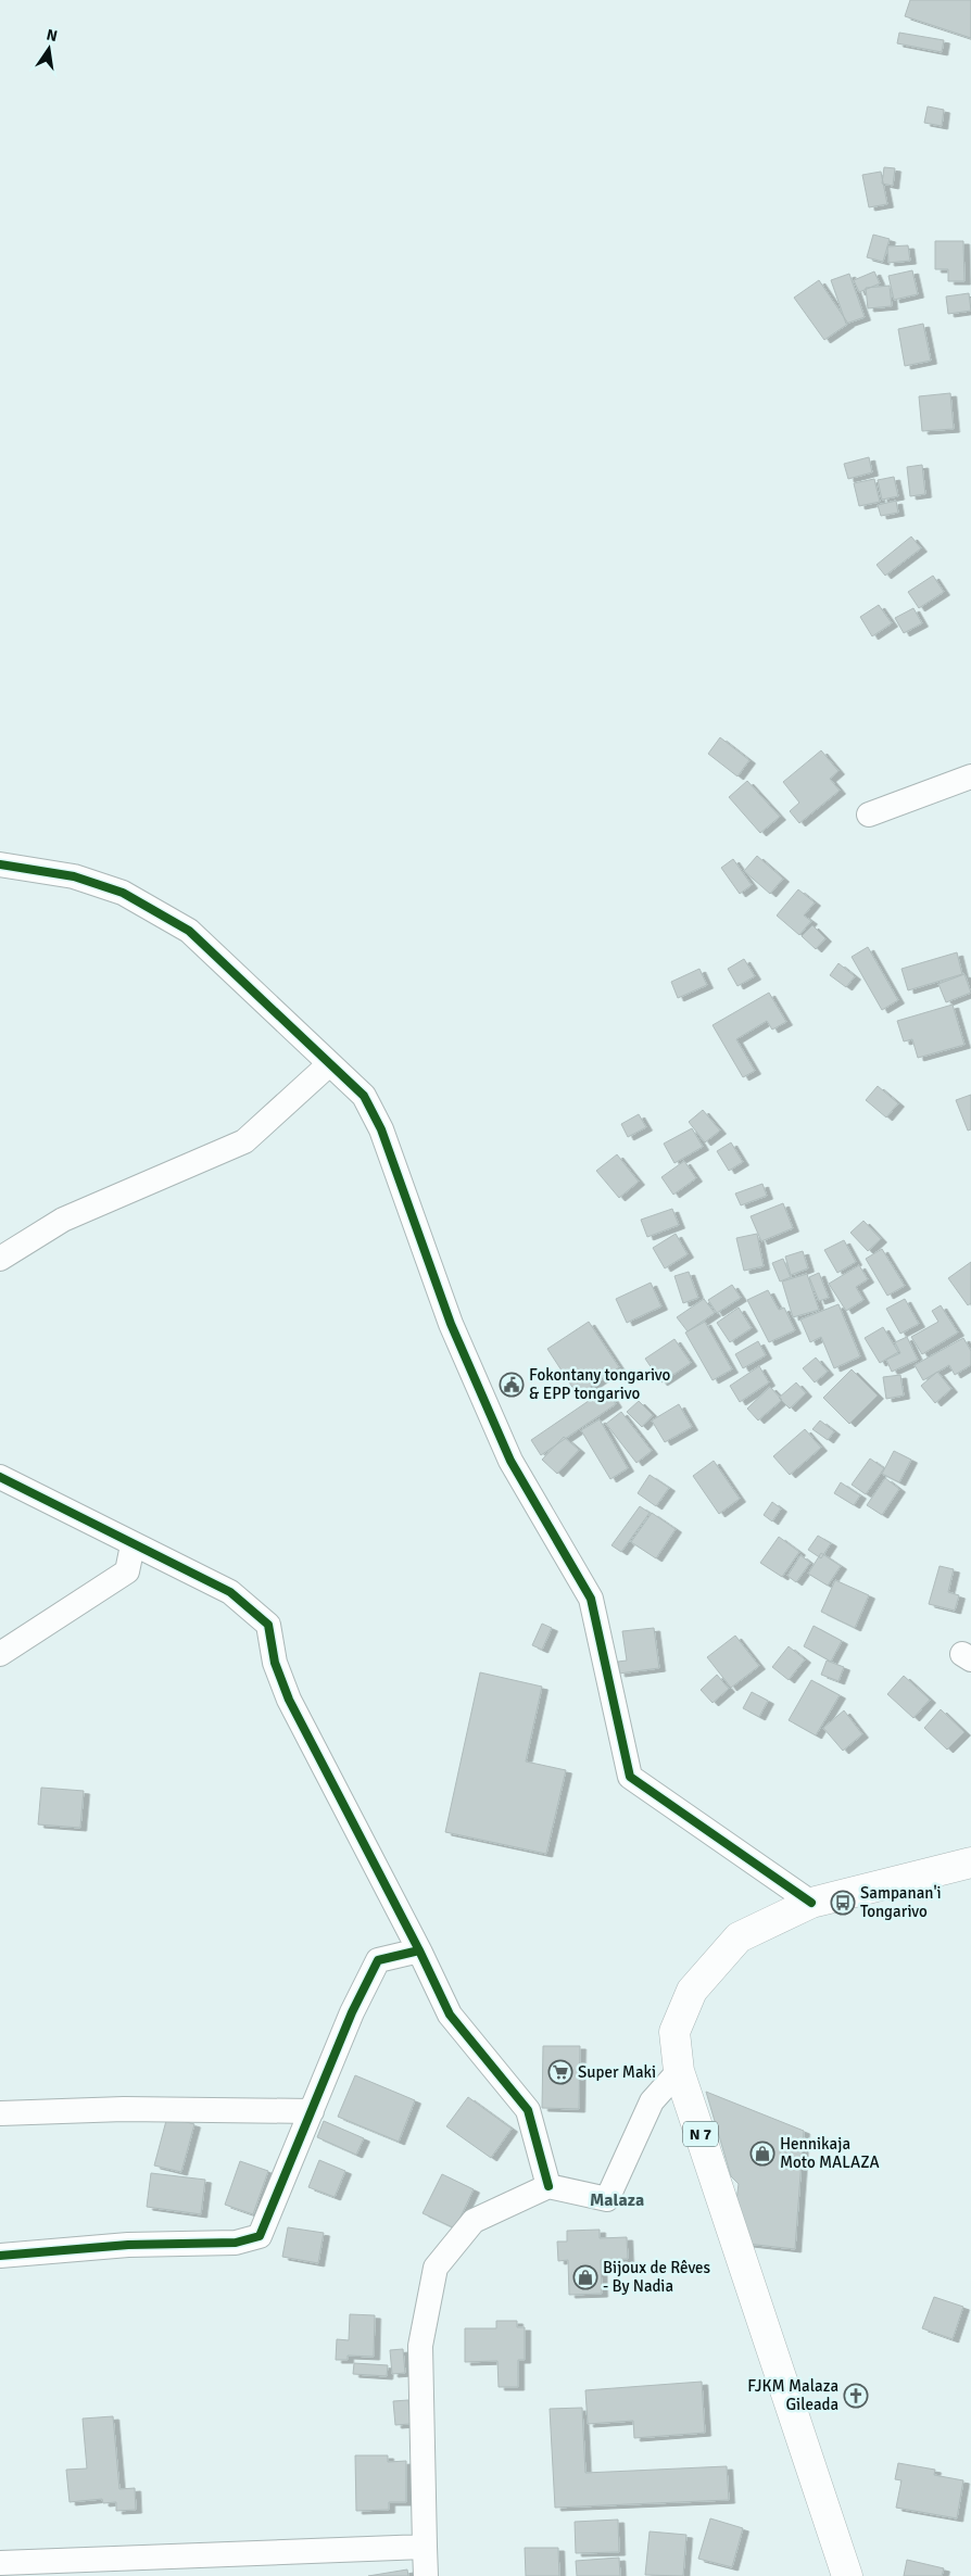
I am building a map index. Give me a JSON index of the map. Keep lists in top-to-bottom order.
{
  "streets": {
    "main road": ["N 7"]
  },
  "districts": ["Malaza"],
  "places": {
    "public building": ["Fokontany tongarivo & EPP tongarivo"],
    "bus stop": ["Sampanan'i Tongarivo"],
    "supermarket": ["Super Maki"],
    "shop": ["Hennikaja Moto MALAZA", "Bijoux de Rêves - By Nadia"],
    "church": ["FJKM Malaza Gileada"]
  },
  "north": "top"
}
